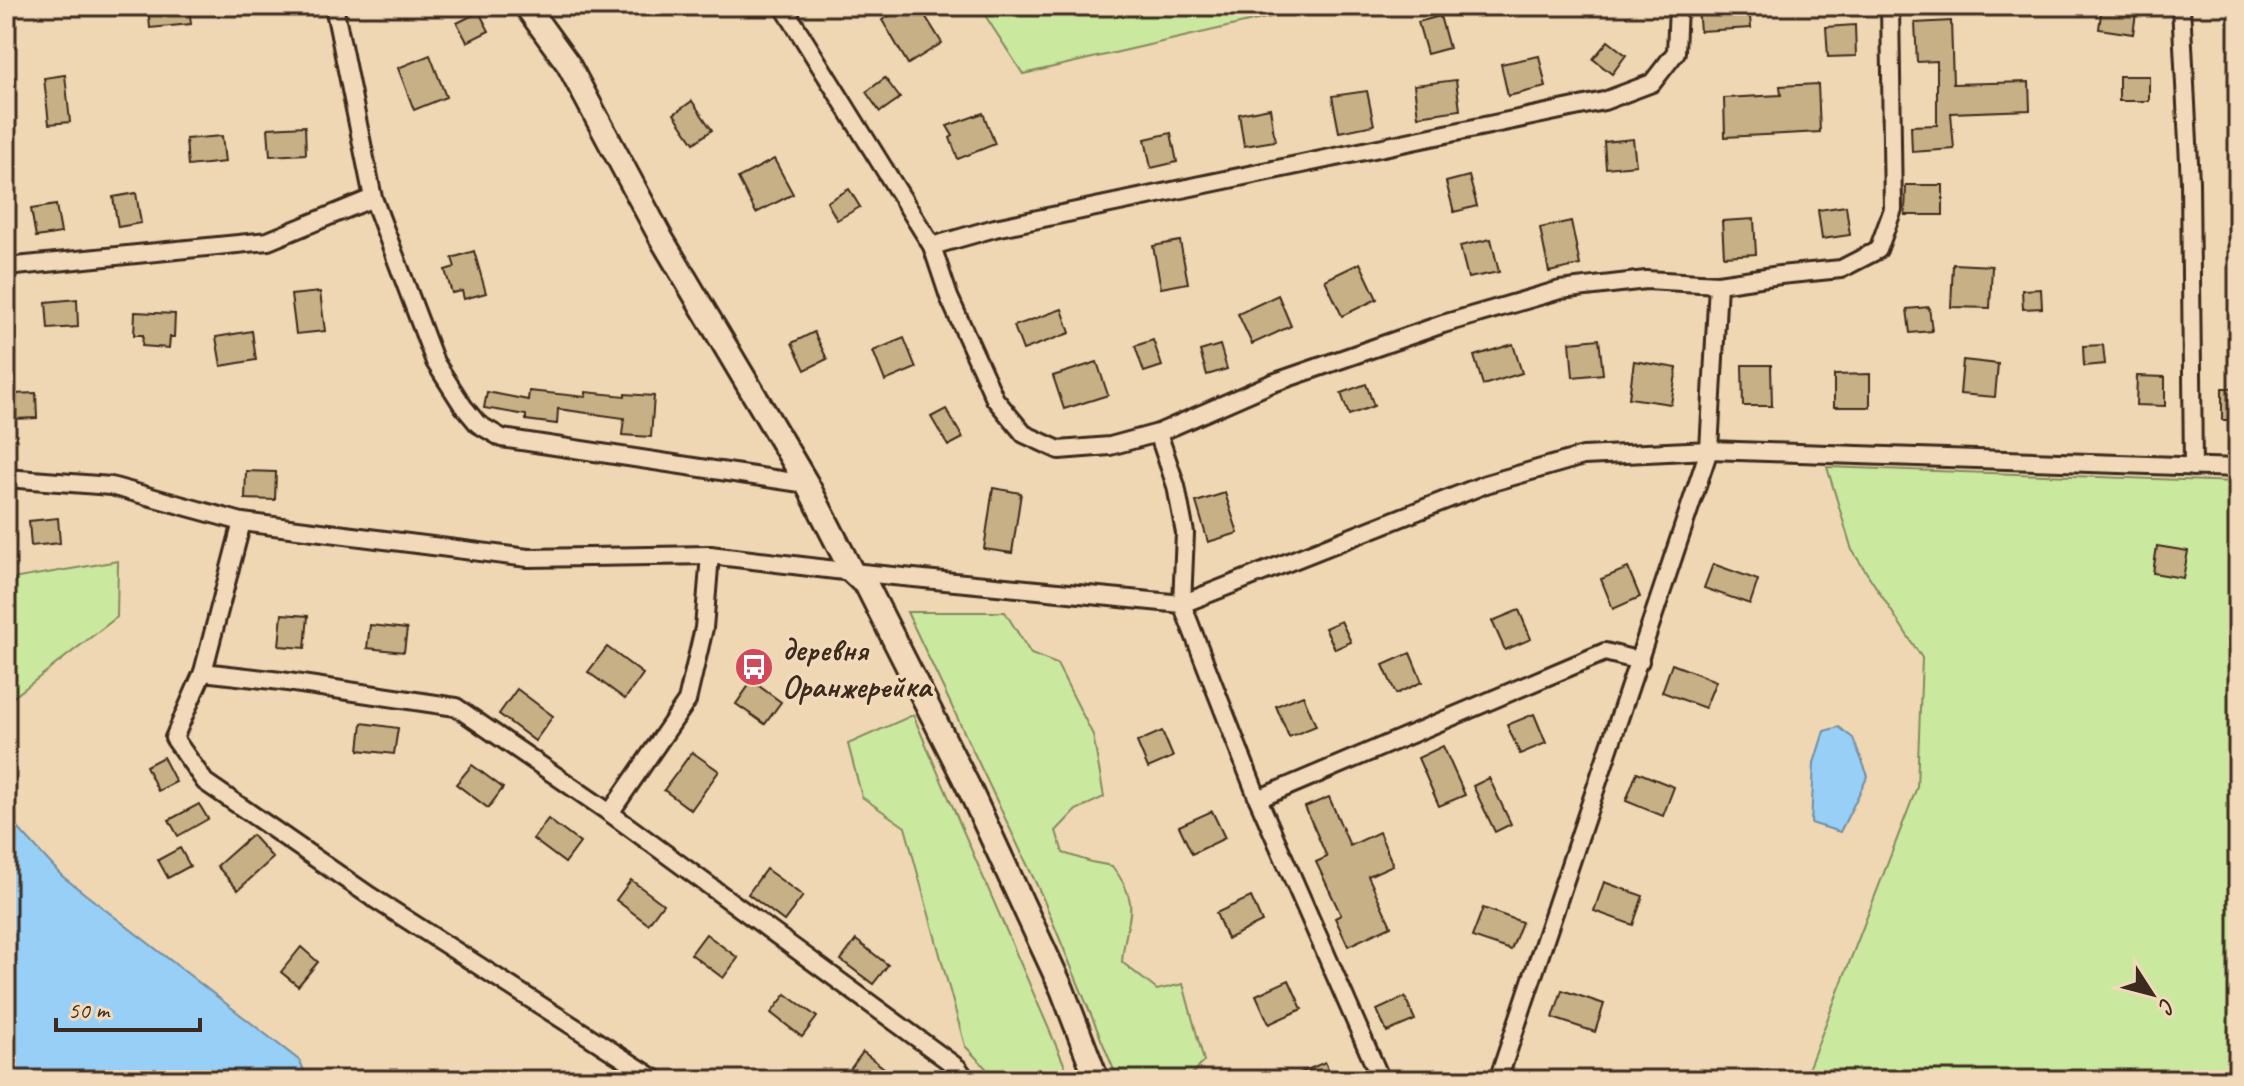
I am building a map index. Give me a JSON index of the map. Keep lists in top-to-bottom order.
{
  "places": {
    "bus stop": ["деревня Оранжерейка"]
  },
  "scale_bar": "50 m",
  "north": "bottom right"
}
